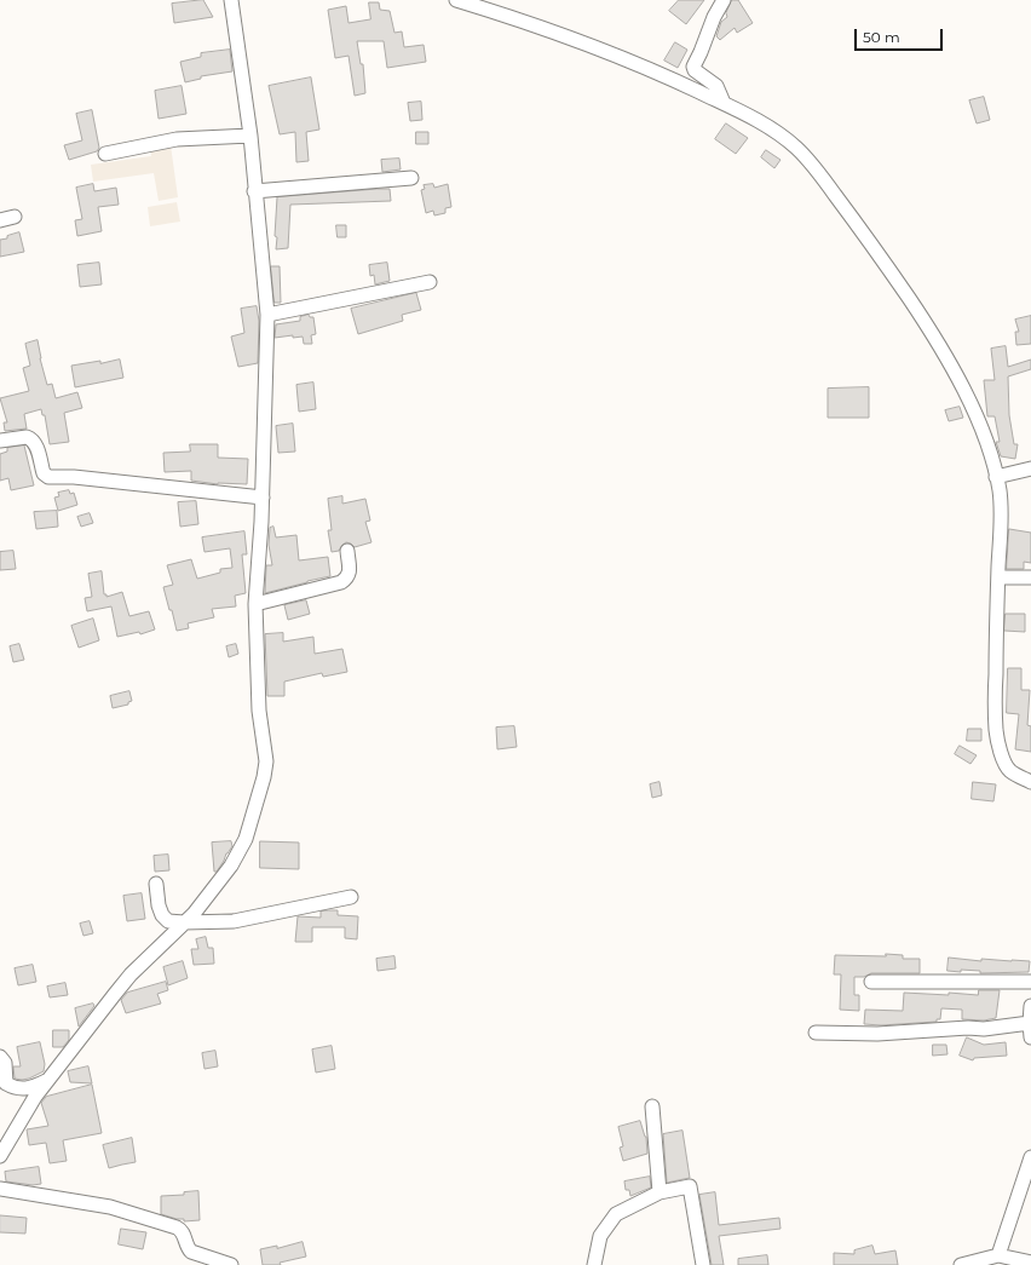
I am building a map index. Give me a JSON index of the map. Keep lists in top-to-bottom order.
{
  "scale_bar": "50 m"
}
